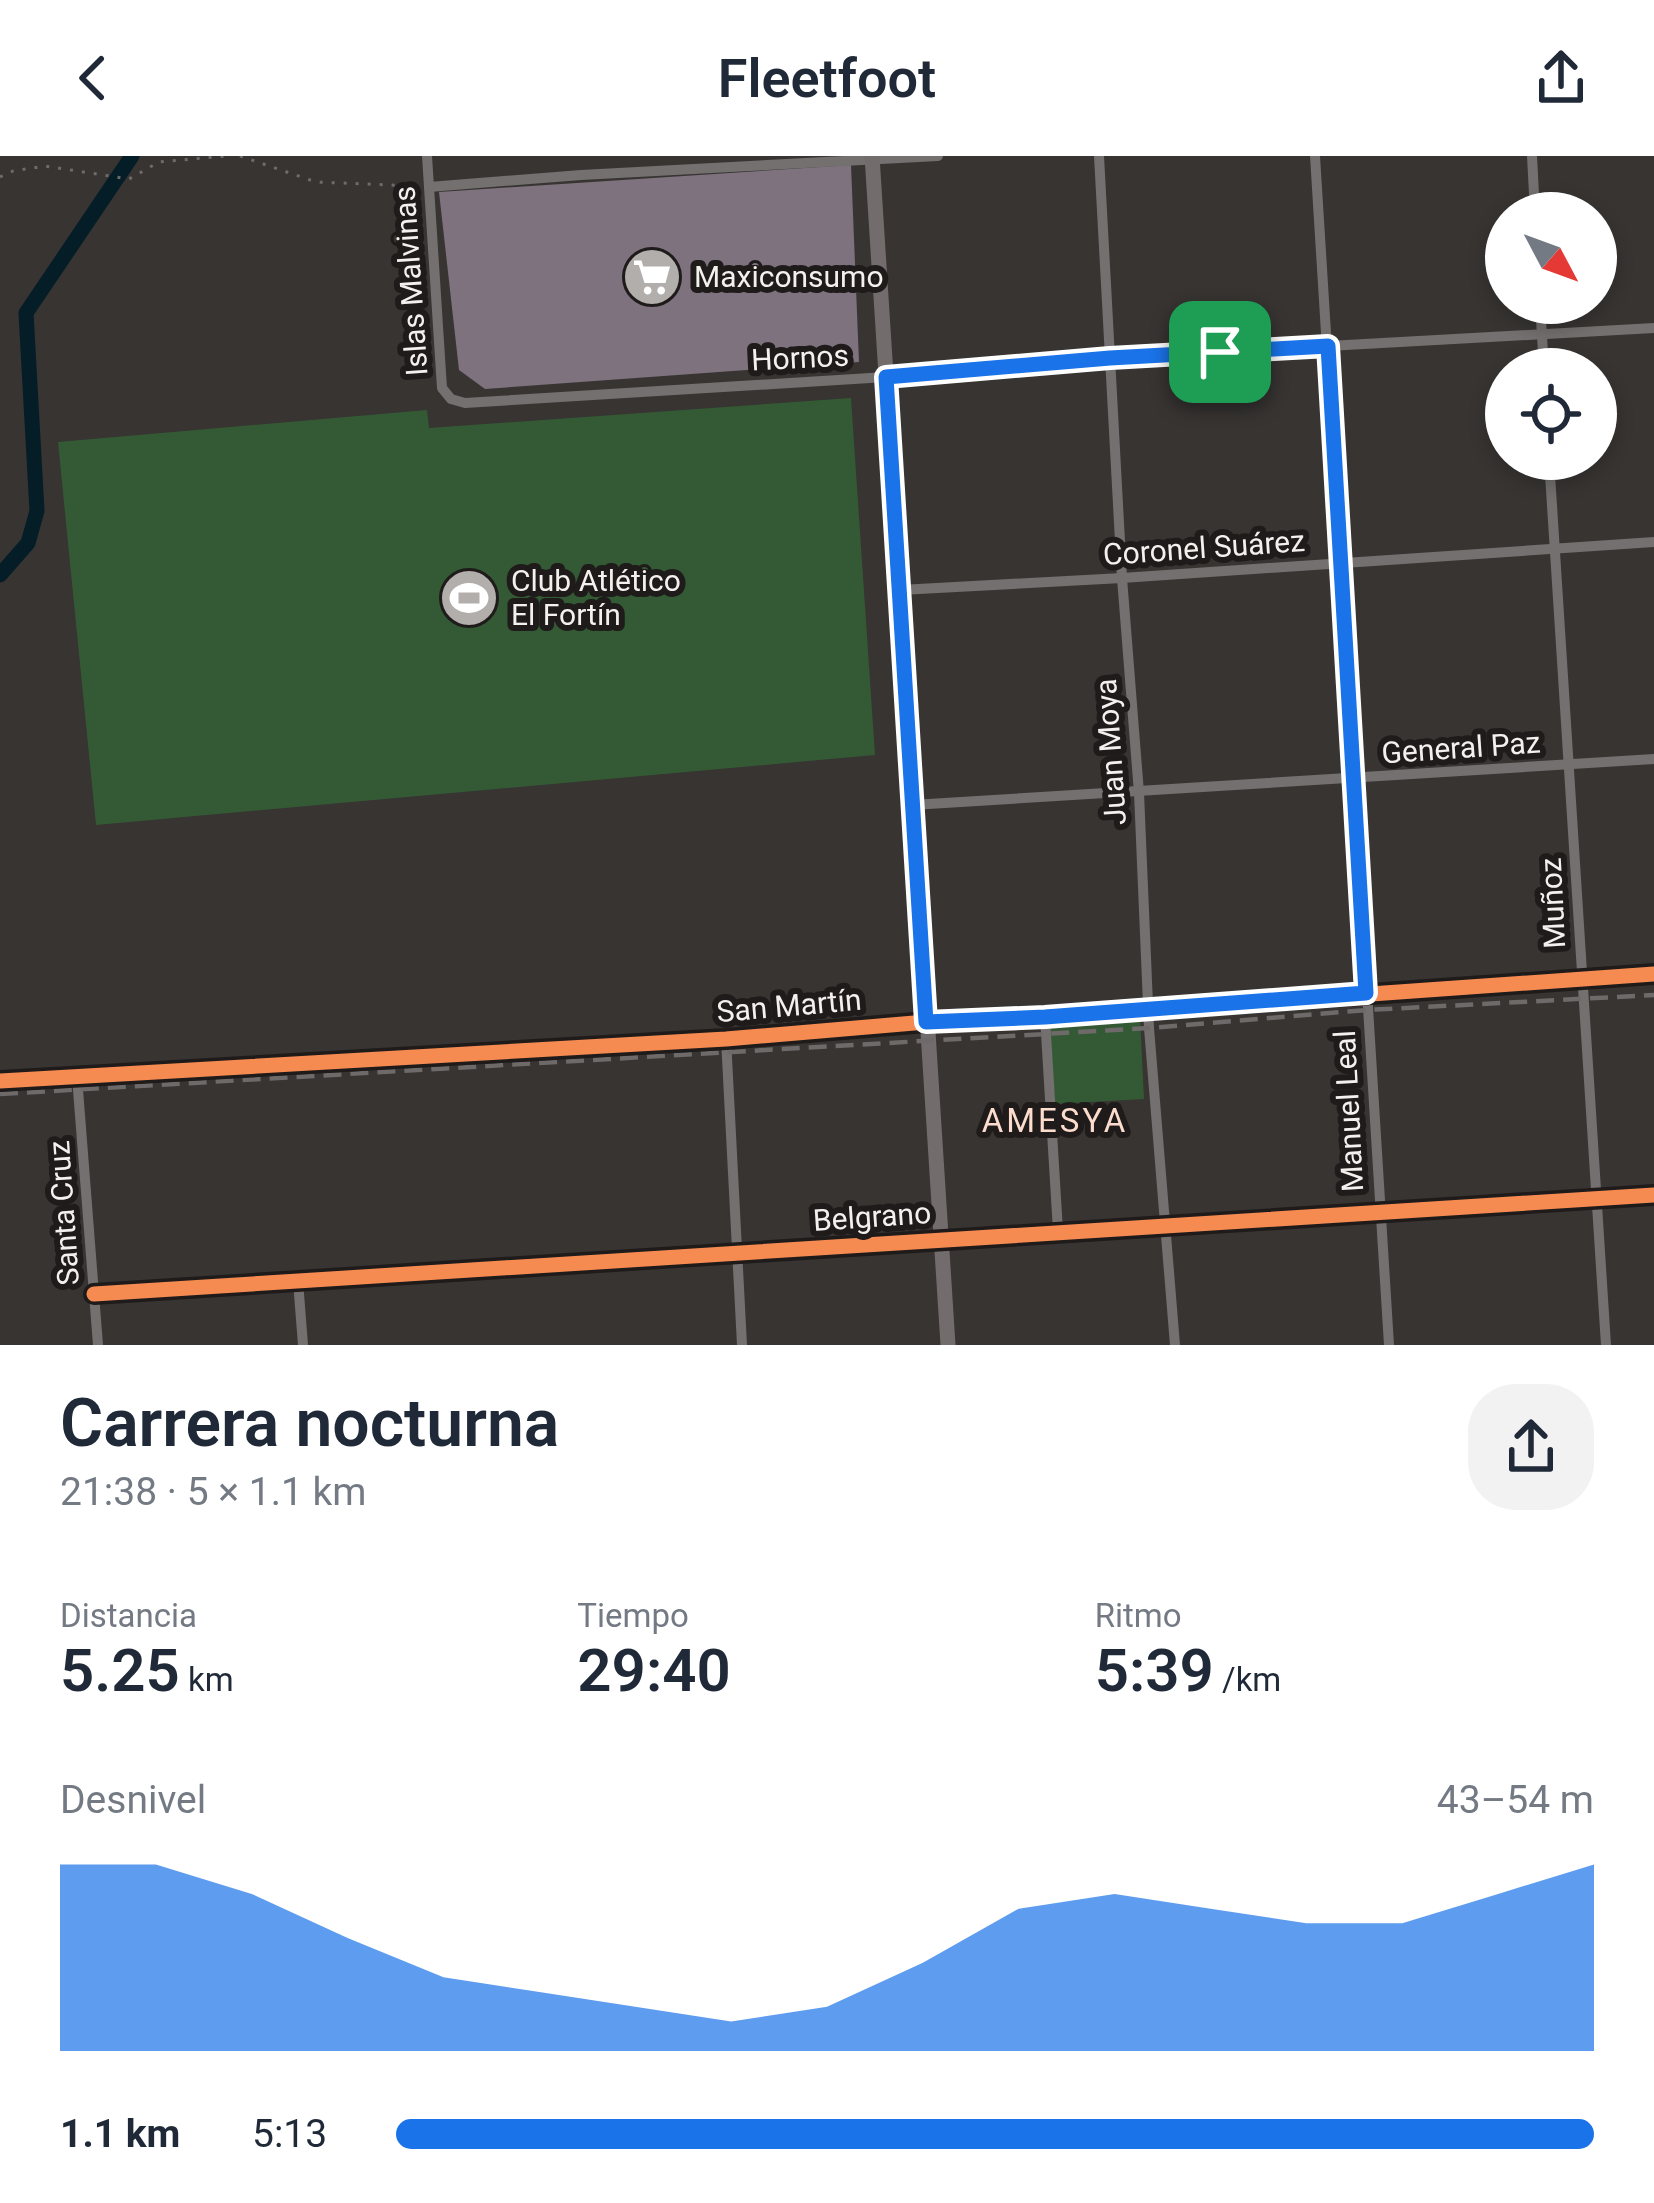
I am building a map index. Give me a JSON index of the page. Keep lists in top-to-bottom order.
{
  "streets": {
    "street": [
      "Islas Malvinas",
      "Hornos",
      "Coronel Suárez",
      "General Paz",
      "Juan Moya",
      "Muñoz",
      "San Martín",
      "Manuel Leal",
      "Santa Cruz",
      "Belgrano"
    ]
  },
  "crossings": [
    ["Islas Malvinas", "Hornos"],
    ["Hornos", "Juan Moya"],
    ["Hornos", "Manuel Leal"],
    ["Coronel Suárez", "Juan Moya"],
    ["Coronel Suárez", "Muñoz"],
    ["Coronel Suárez", "Manuel Leal"],
    ["General Paz", "Juan Moya"],
    ["General Paz", "Muñoz"],
    ["General Paz", "Manuel Leal"],
    ["Juan Moya", "San Martín"],
    ["Juan Moya", "Belgrano"],
    ["Muñoz", "San Martín"],
    ["Muñoz", "Belgrano"],
    ["San Martín", "Manuel Leal"],
    ["San Martín", "Santa Cruz"],
    ["Manuel Leal", "Belgrano"],
    ["Santa Cruz", "Belgrano"]
  ],
  "districts": ["AMESYA"],
  "places": {
    "supermarket": ["Maxiconsumo"],
    "sports": ["Club Atlético El Fortín"]
  },
  "north": "bottom right",
  "page": {
    "header": "Fleetfoot",
    "heading": ["Carrera nocturna", "21:38 · 5 × 1.1 km"],
    "stats": [
      ["Distancia", "5.25 km"],
      ["Tiempo", "29:40"],
      ["Ritmo", "5:39 /km"]
    ],
    "chart": ["Desnivel", "43–54 m"],
    "list": [
      {
        "name": "1.1 km",
        "note": "5:13"
      }
    ]
  }
}
